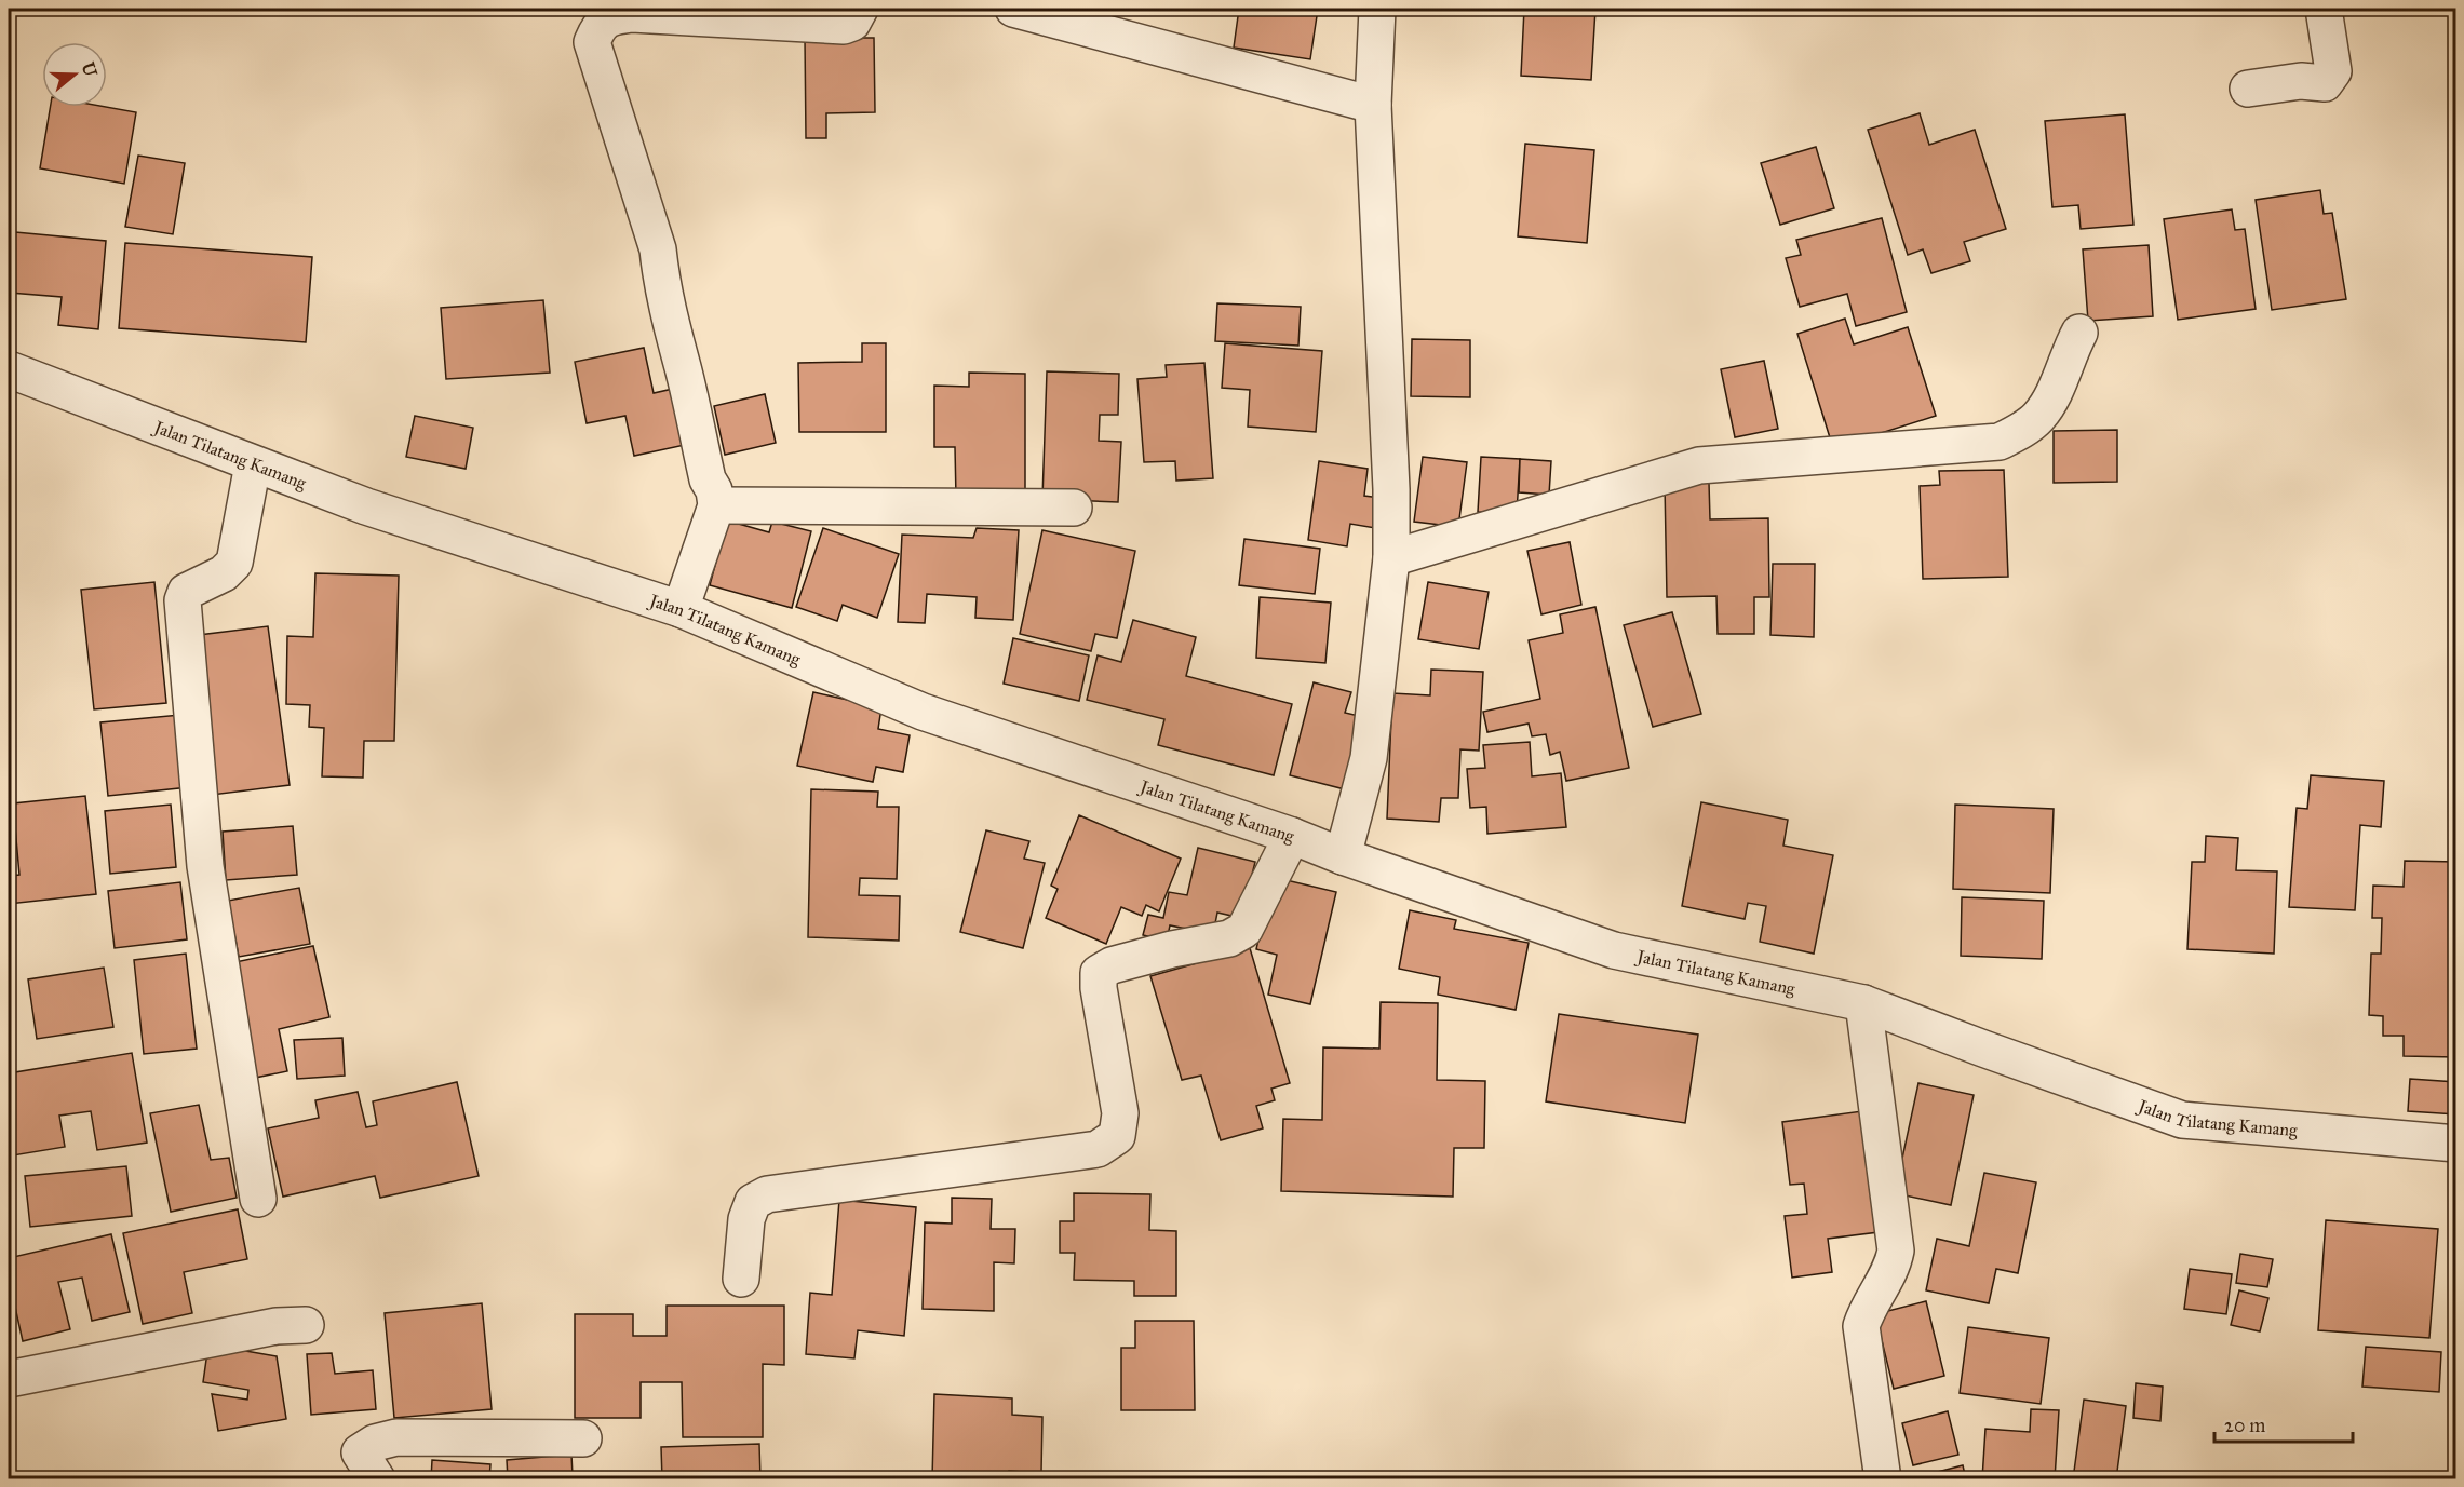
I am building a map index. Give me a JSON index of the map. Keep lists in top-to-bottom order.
{
  "streets": {
    "street": ["Jalan Tilatang Kamang"]
  },
  "scale_bar": "20 m",
  "north": "right"
}
